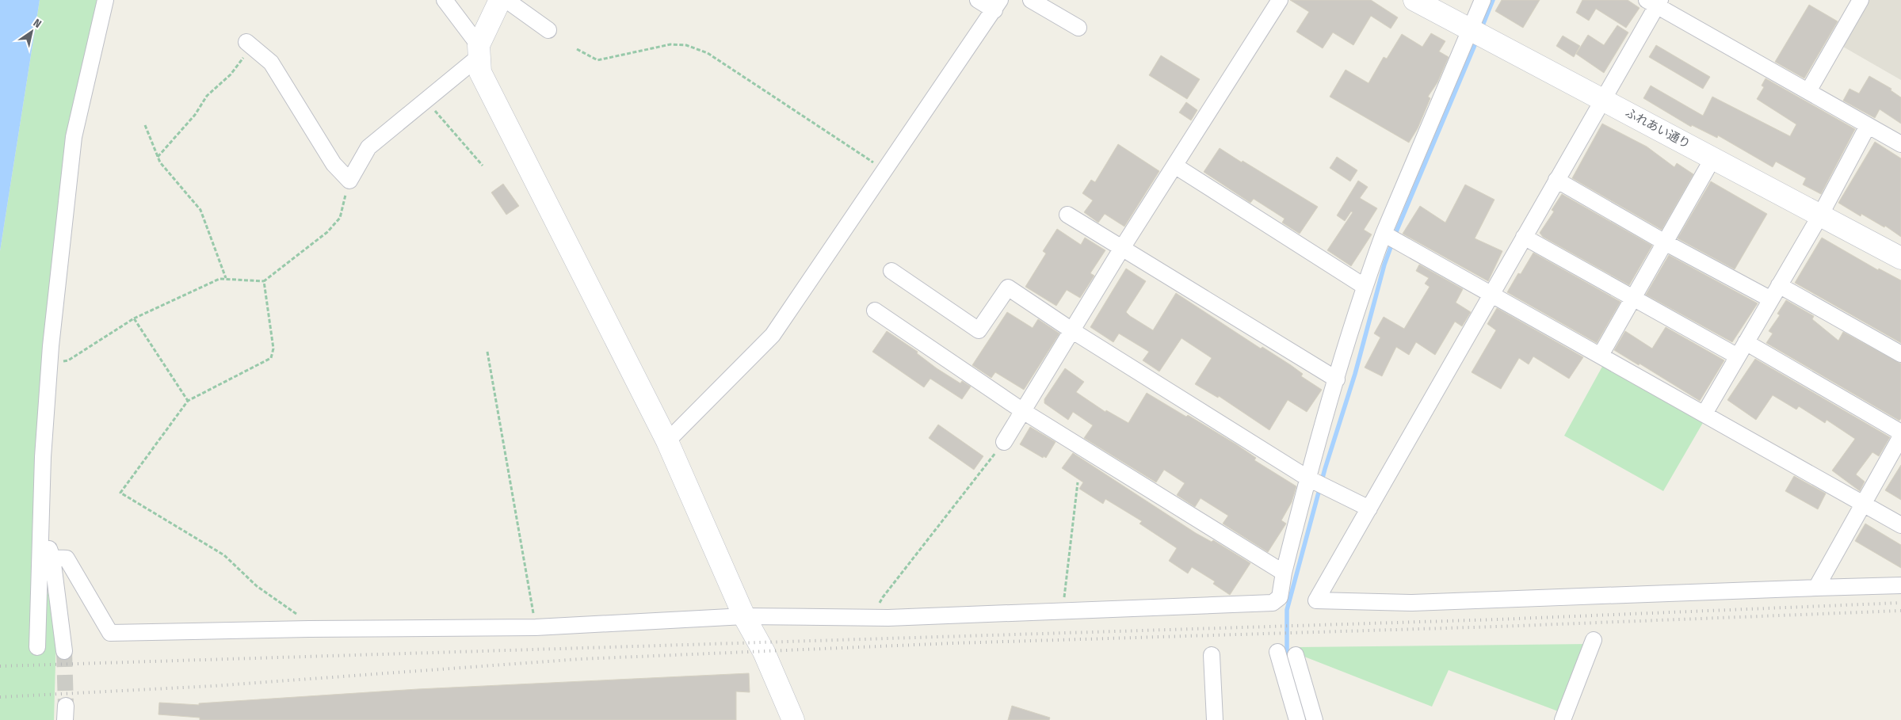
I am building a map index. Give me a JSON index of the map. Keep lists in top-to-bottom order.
{
  "streets": {
    "street": ["ふれあい通り"]
  },
  "north": "top right"
}
